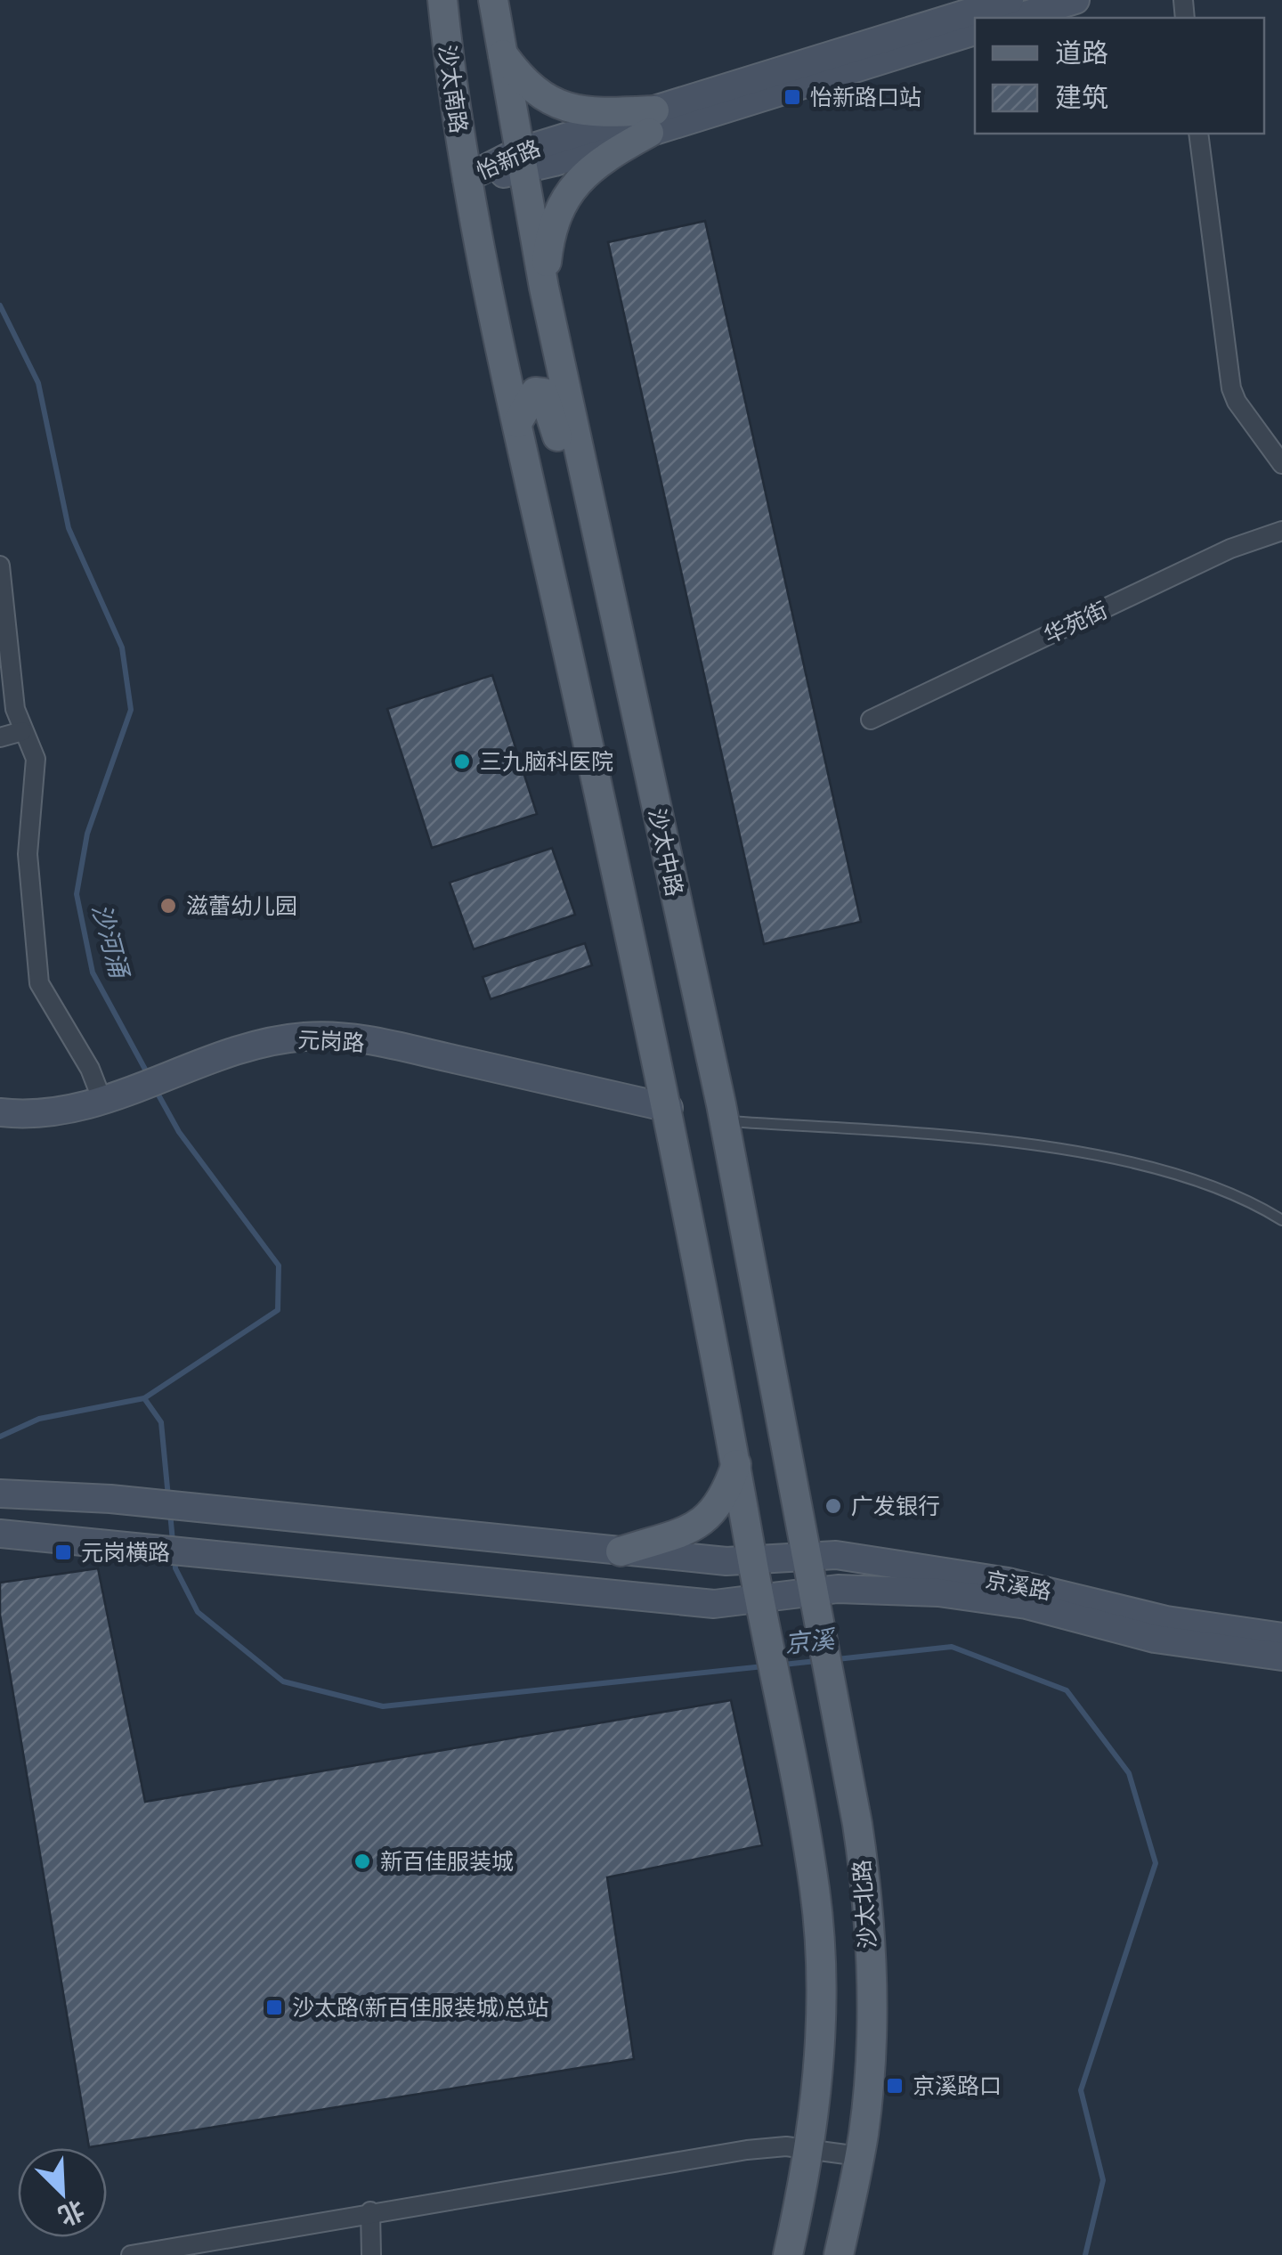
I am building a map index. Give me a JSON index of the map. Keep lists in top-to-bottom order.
{
  "streets": {
    "main road": [
      "沙太南路",
      "怡新路",
      "沙太中路",
      "元岗路",
      "京溪路",
      "沙太北路"
    ],
    "street": ["华苑街"]
  },
  "crossings": [
    ["沙太南路", "怡新路"],
    ["怡新路", "沙太中路"],
    ["沙太中路", "京溪路"],
    ["沙太中路", "沙太北路"],
    ["京溪路", "沙太北路"]
  ],
  "water": ["沙河涌", "京溪"],
  "places": {
    "transit": [
      "怡新路口站",
      "元岗横路",
      "沙太路(新百佳服装城)总站",
      "京溪路口"
    ],
    "other": [
      "三九脑科医院",
      "滋蕾幼儿园",
      "广发银行",
      "新百佳服装城"
    ]
  },
  "legend": ["道路", "建筑"],
  "north": "bottom right"
}
